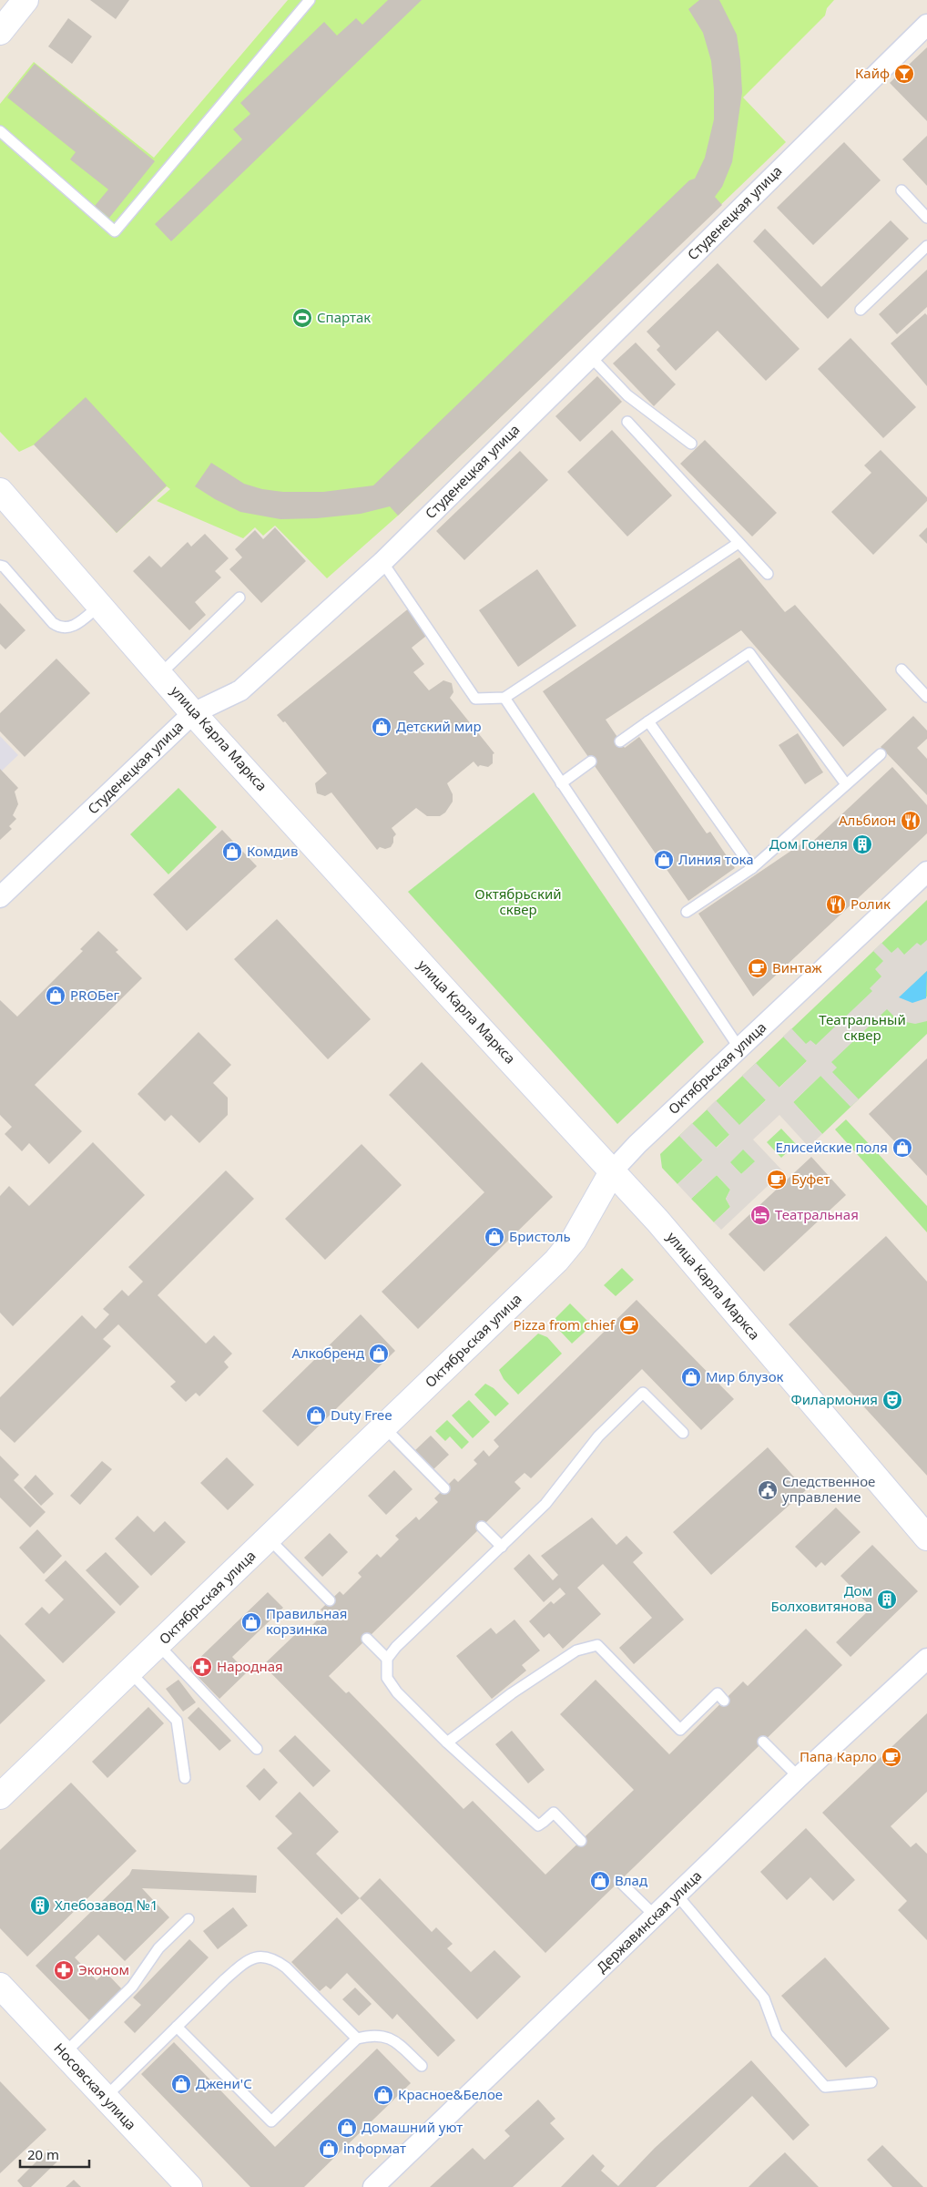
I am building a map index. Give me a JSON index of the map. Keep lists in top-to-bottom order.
{
  "streets": {
    "main road": ["улица Карла Маркса", "Октябрьская улица", "Носовская улица"],
    "street": ["Студенецкая улица", "Державинская улица"]
  },
  "crossings": [
    ["Студенецкая улица", "улица Карла Маркса"],
    ["улица Карла Маркса", "Октябрьская улица"]
  ],
  "parks": ["Октябрьский сквер", "Театральный сквер"],
  "places": {
    "bar": ["Кайф"],
    "sports": ["Спартак"],
    "shop": [
      "Детский мир",
      "Комдив",
      "Линия тока",
      "PROБег",
      "Елисейские поля",
      "Бристоль",
      "Алкобренд",
      "Мир блузок",
      "Duty Free",
      "Правильная корзинка",
      "Влад",
      "Джени'С",
      "Красное&Белое",
      "Домашний уют",
      "inформат"
    ],
    "restaurant": ["Альбион", "Ролик"],
    "building": ["Дом Гонеля", "Дом Болховитянова", "Хлебозавод №1"],
    "cafe": [
      "Винтаж",
      "Буфет",
      "Pizza from chief",
      "Папа Карло"
    ],
    "hotel": ["Театральная"],
    "theatre": ["Филармония"],
    "public building": ["Следственное управление"],
    "pharmacy": ["Народная", "Эконом"]
  },
  "scale_bar": "20 m"
}
